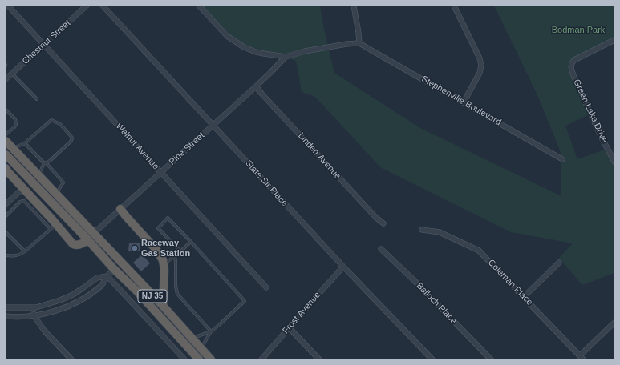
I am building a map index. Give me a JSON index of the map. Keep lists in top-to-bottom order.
{
  "streets": {
    "highway": ["NJ 35"],
    "street": [
      "Chestnut Street",
      "Stephenville Boulevard",
      "Green Lake Drive",
      "Walnut Avenue",
      "Pine Street",
      "Linden Avenue",
      "State Sir Place",
      "Coleman Place",
      "Balloch Place",
      "Frost Avenue"
    ]
  },
  "crossings": [
    ["Chestnut Street", "Walnut Avenue"],
    ["Walnut Avenue", "Pine Street"],
    ["Pine Street", "Linden Avenue"],
    ["Pine Street", "State Sir Place"],
    ["Pine Street", "NJ 35"],
    ["State Sir Place", "Frost Avenue"]
  ],
  "parks": ["Bodman Park"],
  "places": ["Raceway Gas Station"]
}
